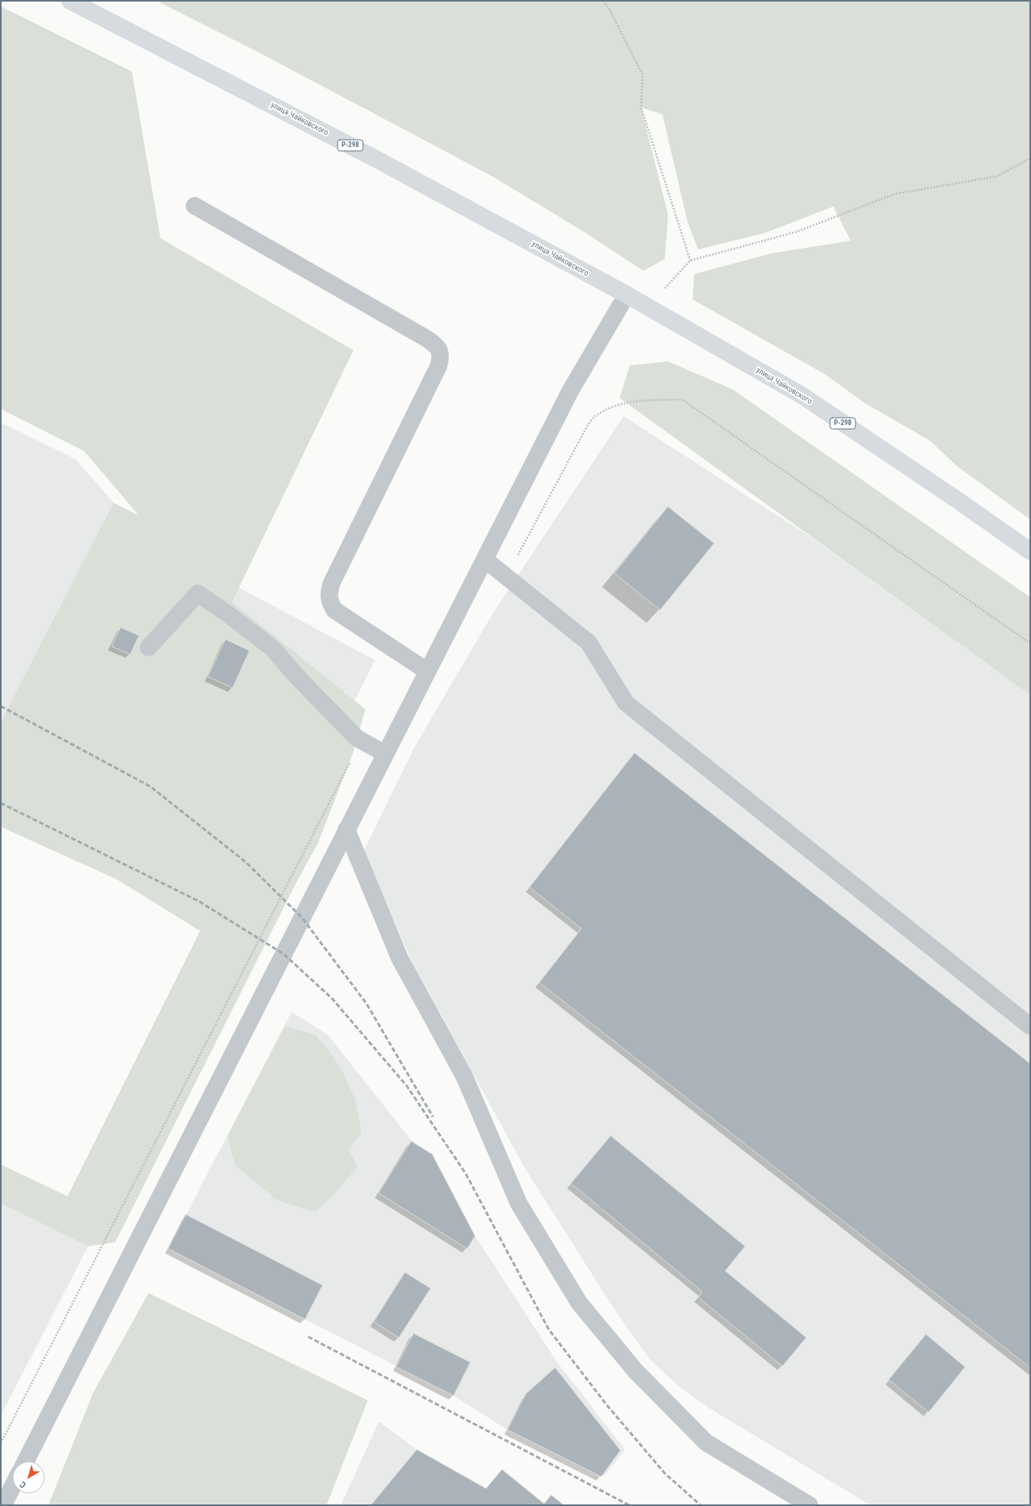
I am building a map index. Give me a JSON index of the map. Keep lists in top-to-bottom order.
{
  "streets": {
    "highway": ["улица Чайковского", "Р-298"]
  },
  "north": "bottom left"
}
